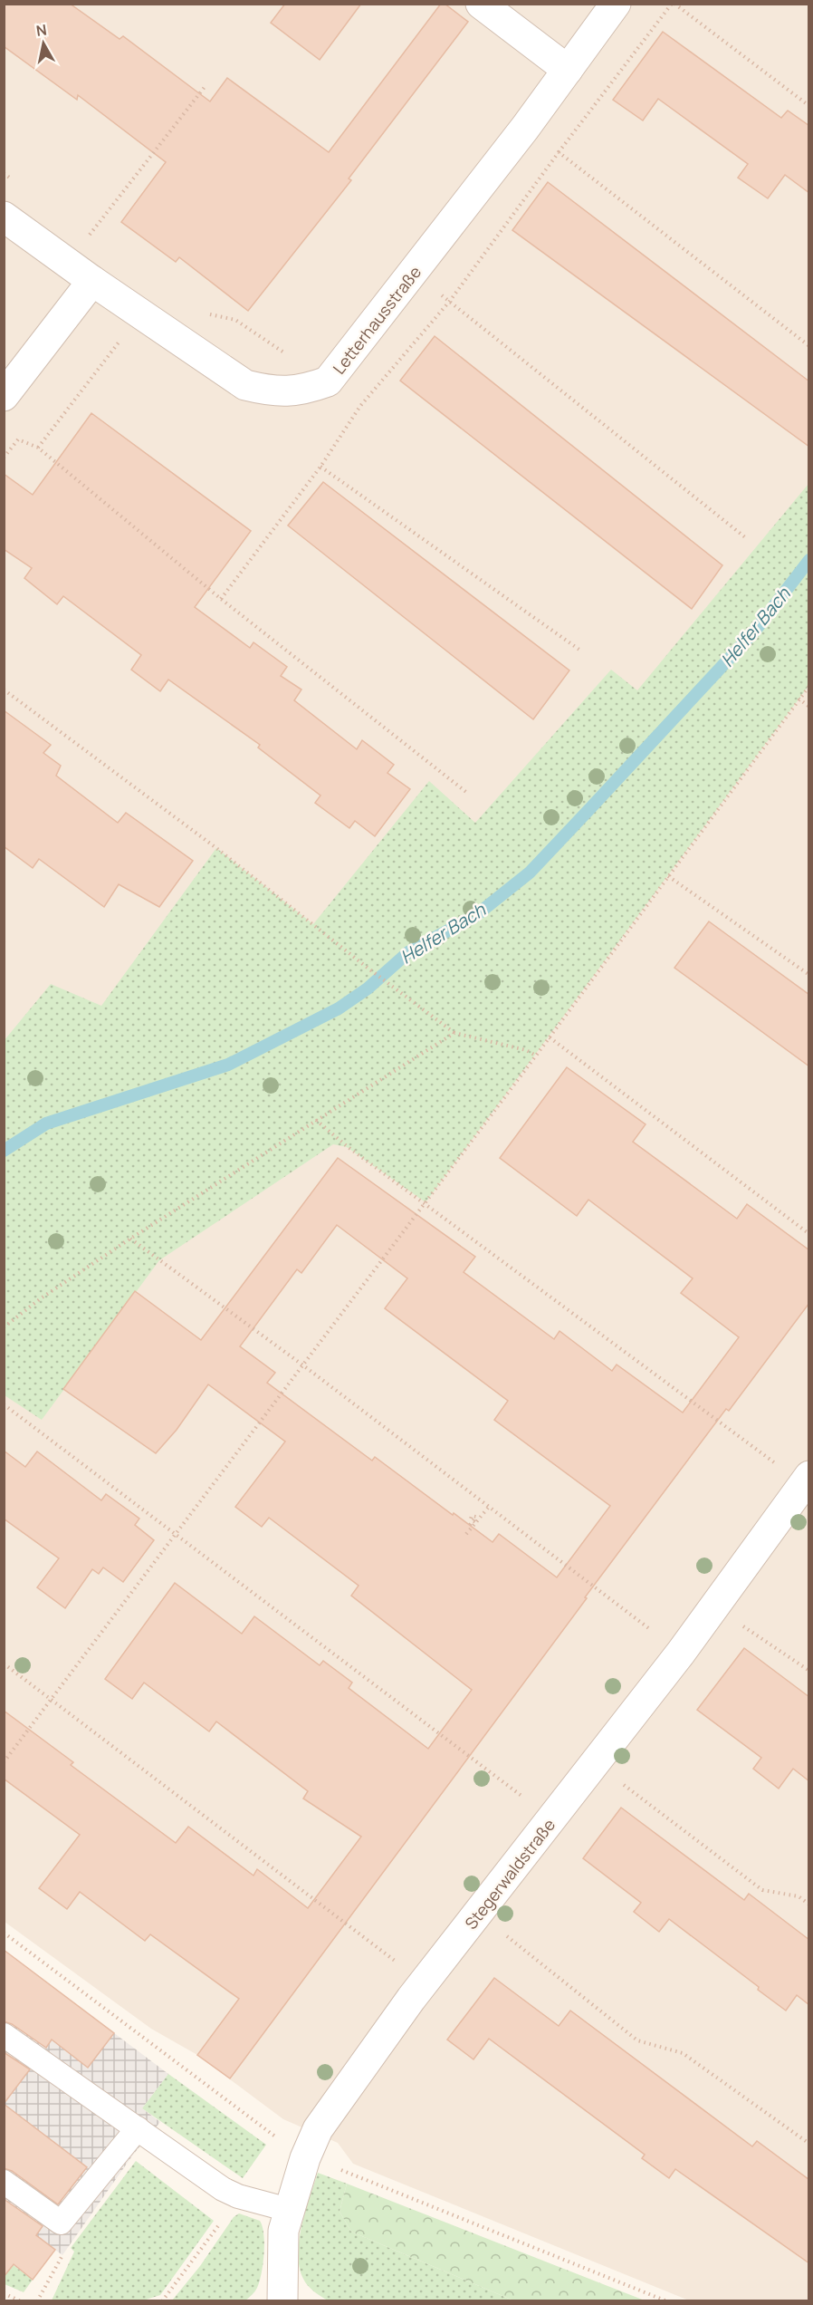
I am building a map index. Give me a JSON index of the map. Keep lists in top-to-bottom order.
{
  "streets": {
    "street": ["Letterhausstraße", "Stegerwaldstraße"]
  },
  "water": ["Helfer Bach"],
  "north": "top"
}
